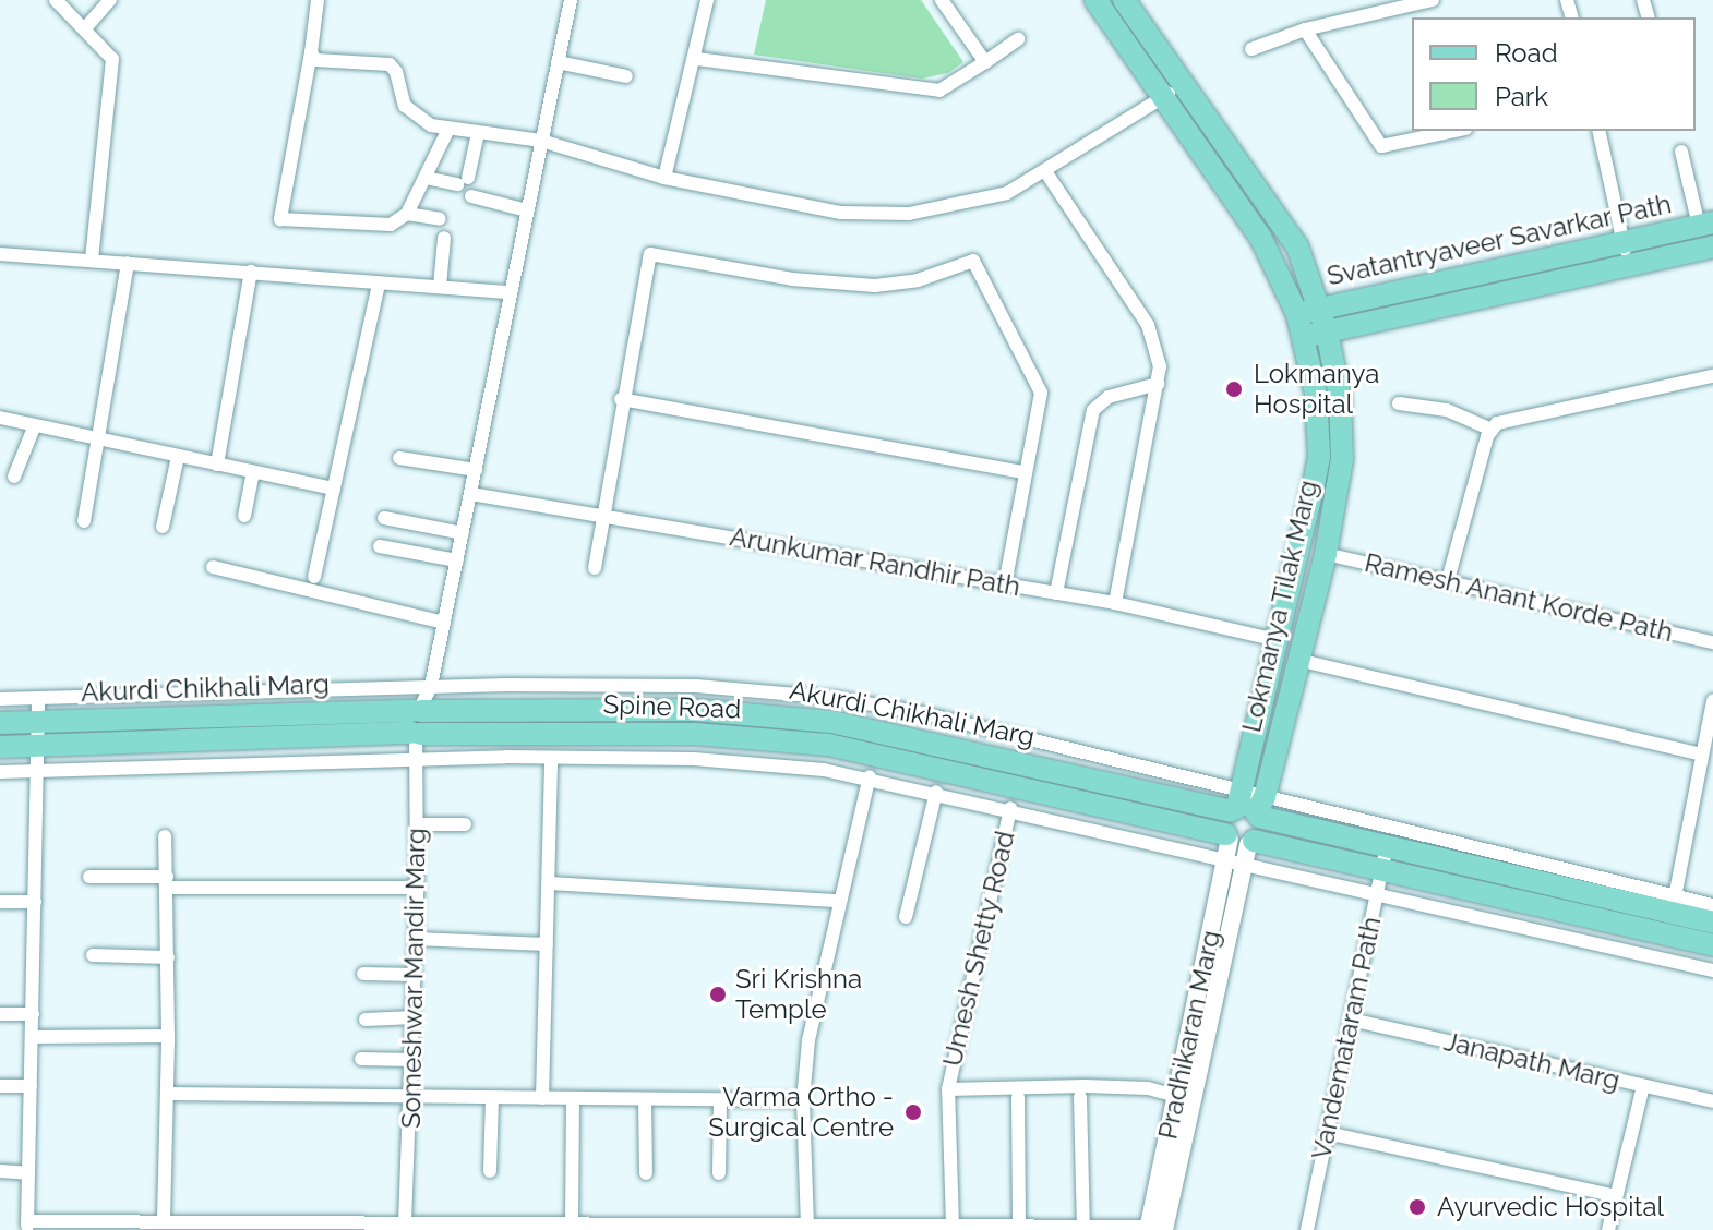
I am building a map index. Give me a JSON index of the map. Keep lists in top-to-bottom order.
{
  "streets": {
    "main road": [
      "Svatantryaveer Savarkar Path",
      "Lokmanya Tilak Marg",
      "Akurdi Chikhali Marg",
      "Spine Road"
    ],
    "street": [
      "Arunkumar Randhir Path",
      "Ramesh Anant Korde Path",
      "Umesh Shetty Road",
      "Someshwar Mandir Marg",
      "Pradhikaran Marg",
      "Vandemataram Path",
      "Janapath Marg"
    ]
  },
  "crossings": [
    ["Svatantryaveer Savarkar Path", "Lokmanya Tilak Marg"],
    ["Arunkumar Randhir Path", "Lokmanya Tilak Marg"],
    ["Ramesh Anant Korde Path", "Lokmanya Tilak Marg"],
    ["Lokmanya Tilak Marg", "Akurdi Chikhali Marg"],
    ["Akurdi Chikhali Marg", "Spine Road"],
    ["Akurdi Chikhali Marg", "Someshwar Mandir Marg"],
    ["Akurdi Chikhali Marg", "Vandemataram Path"],
    ["Spine Road", "Someshwar Mandir Marg"],
    ["Spine Road", "Pradhikaran Marg"],
    ["Umesh Shetty Road", "Pradhikaran Marg"],
    ["Vandemataram Path", "Janapath Marg"]
  ],
  "places": [
    "Lokmanya Hospital",
    "Sri Krishna Temple",
    "Varma Ortho - Surgical Centre",
    "Ayurvedic Hospital"
  ],
  "legend": ["Road", "Park"]
}
